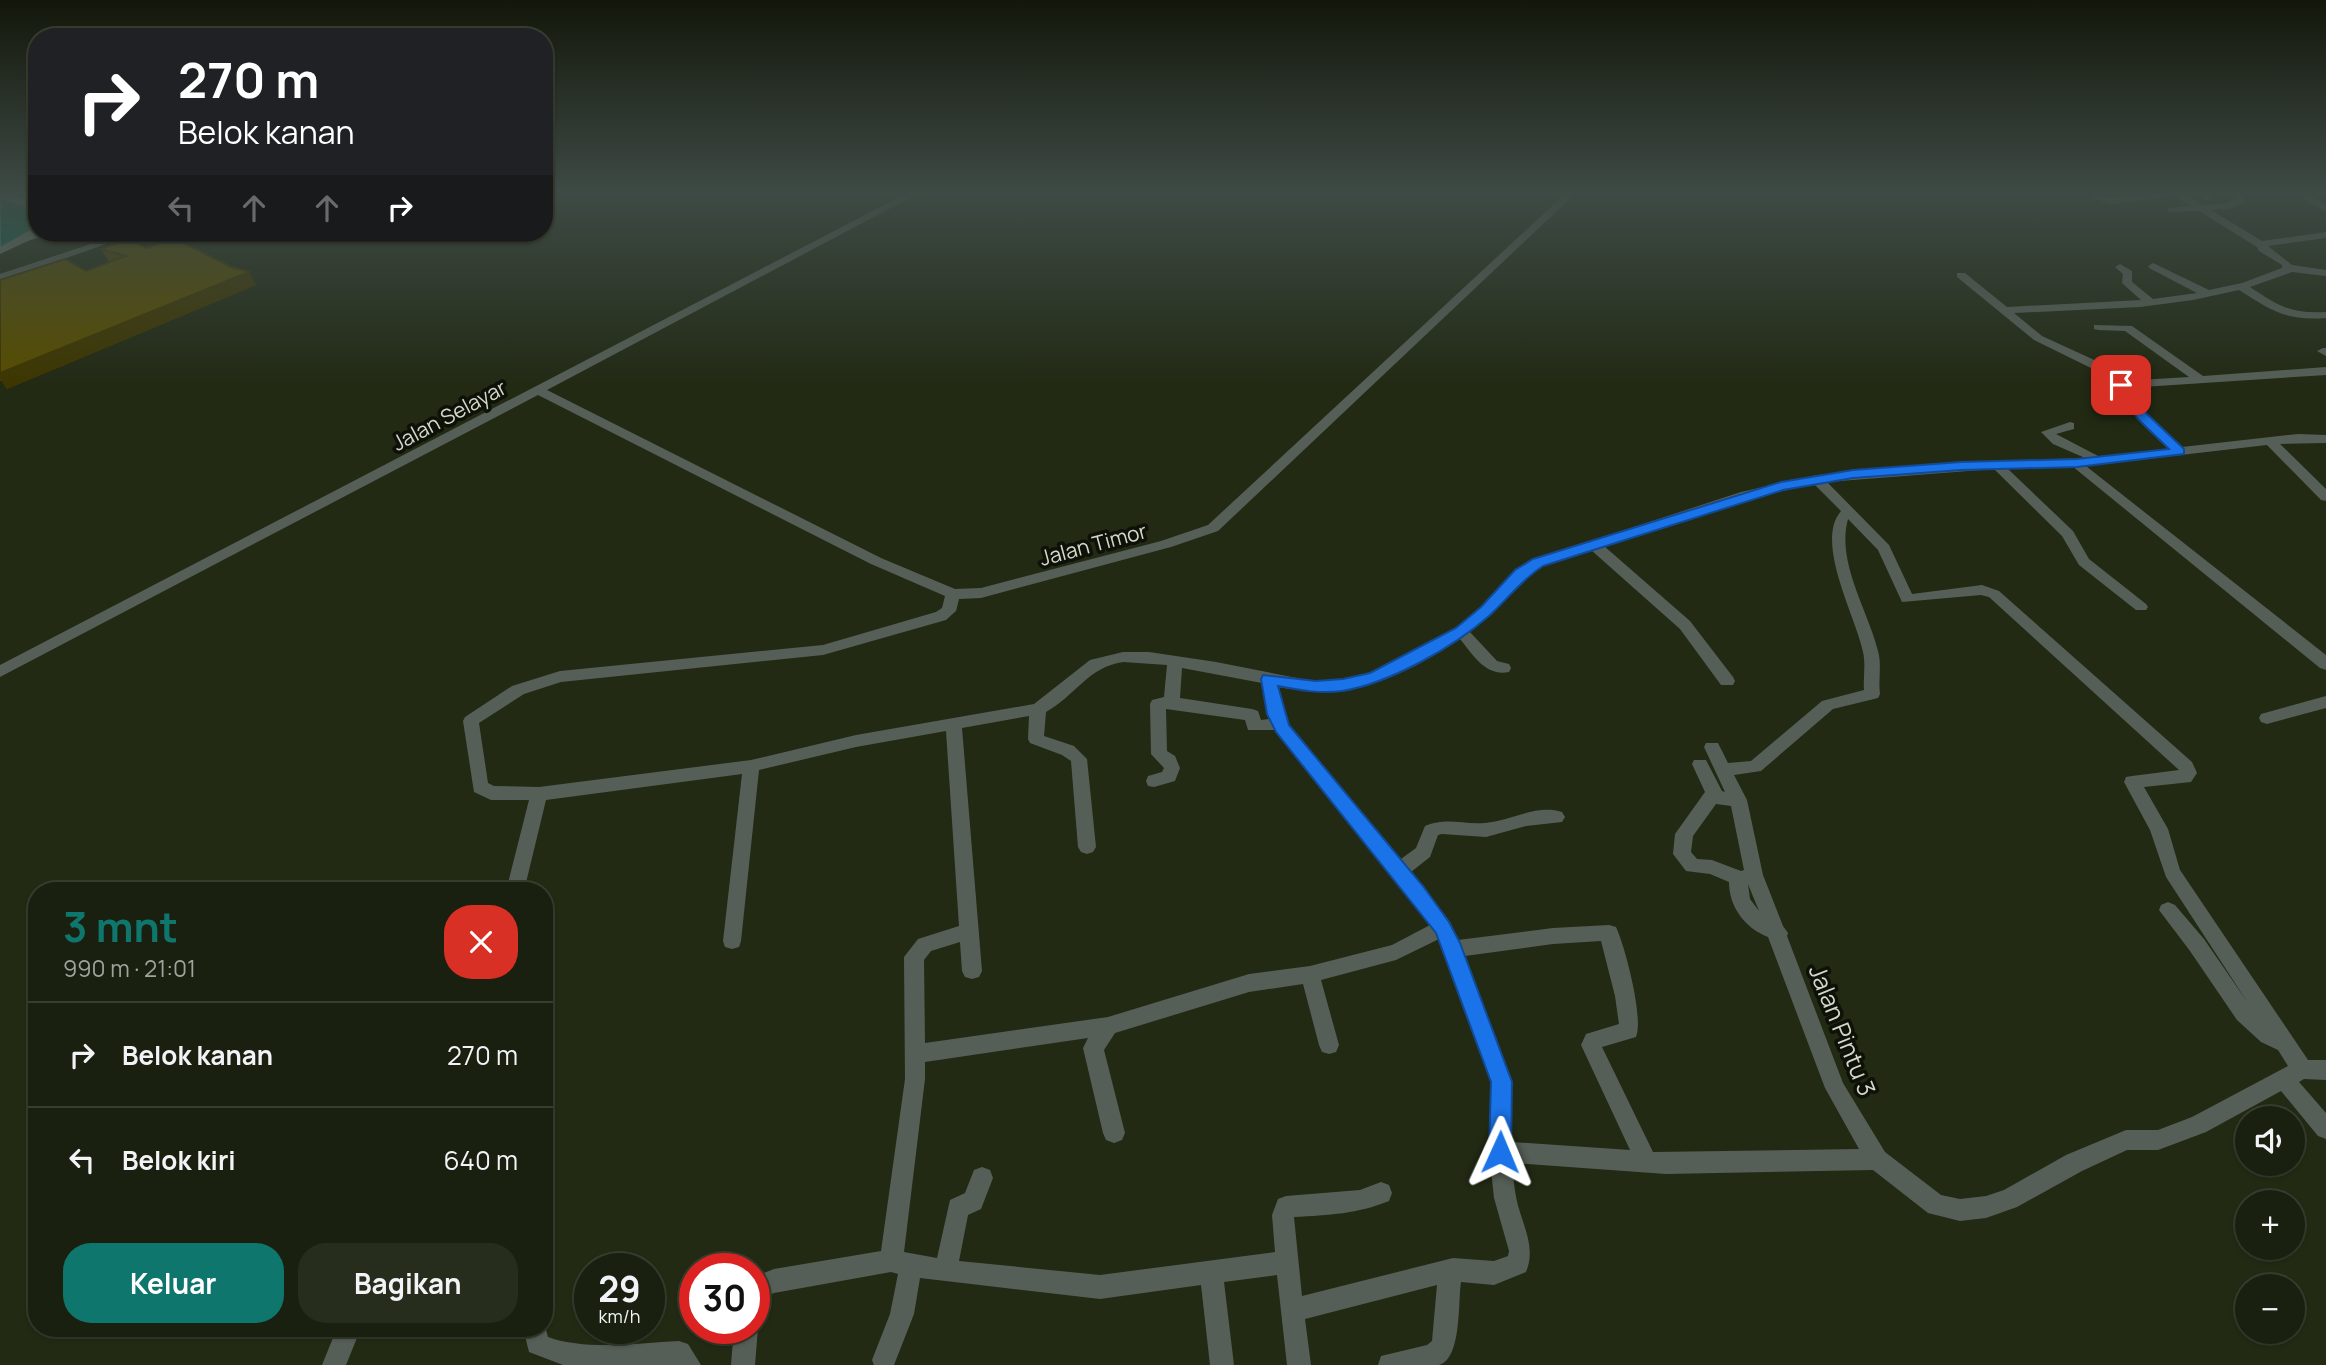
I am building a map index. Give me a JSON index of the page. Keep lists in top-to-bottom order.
{
  "streets": {
    "street": ["Jalan Selayar", "Jalan Timor", "Jalan Pintu 3"]
  },
  "crossings": [
    ["Jalan Selayar", "Jalan Timor"]
  ],
  "page": {
    "turn": ["270 m", "Belok kanan"],
    "heading": ["3 mnt", "990 m · 21:01"],
    "list": [
      {
        "name": "Belok kanan",
        "value": "270 m"
      },
      {
        "name": "Belok kiri",
        "value": "640 m"
      }
    ],
    "map_buttons": ["+", "−"],
    "buttons": ["Keluar", "Bagikan"],
    "speed": "29 km/h",
    "limit": "30"
  }
}
